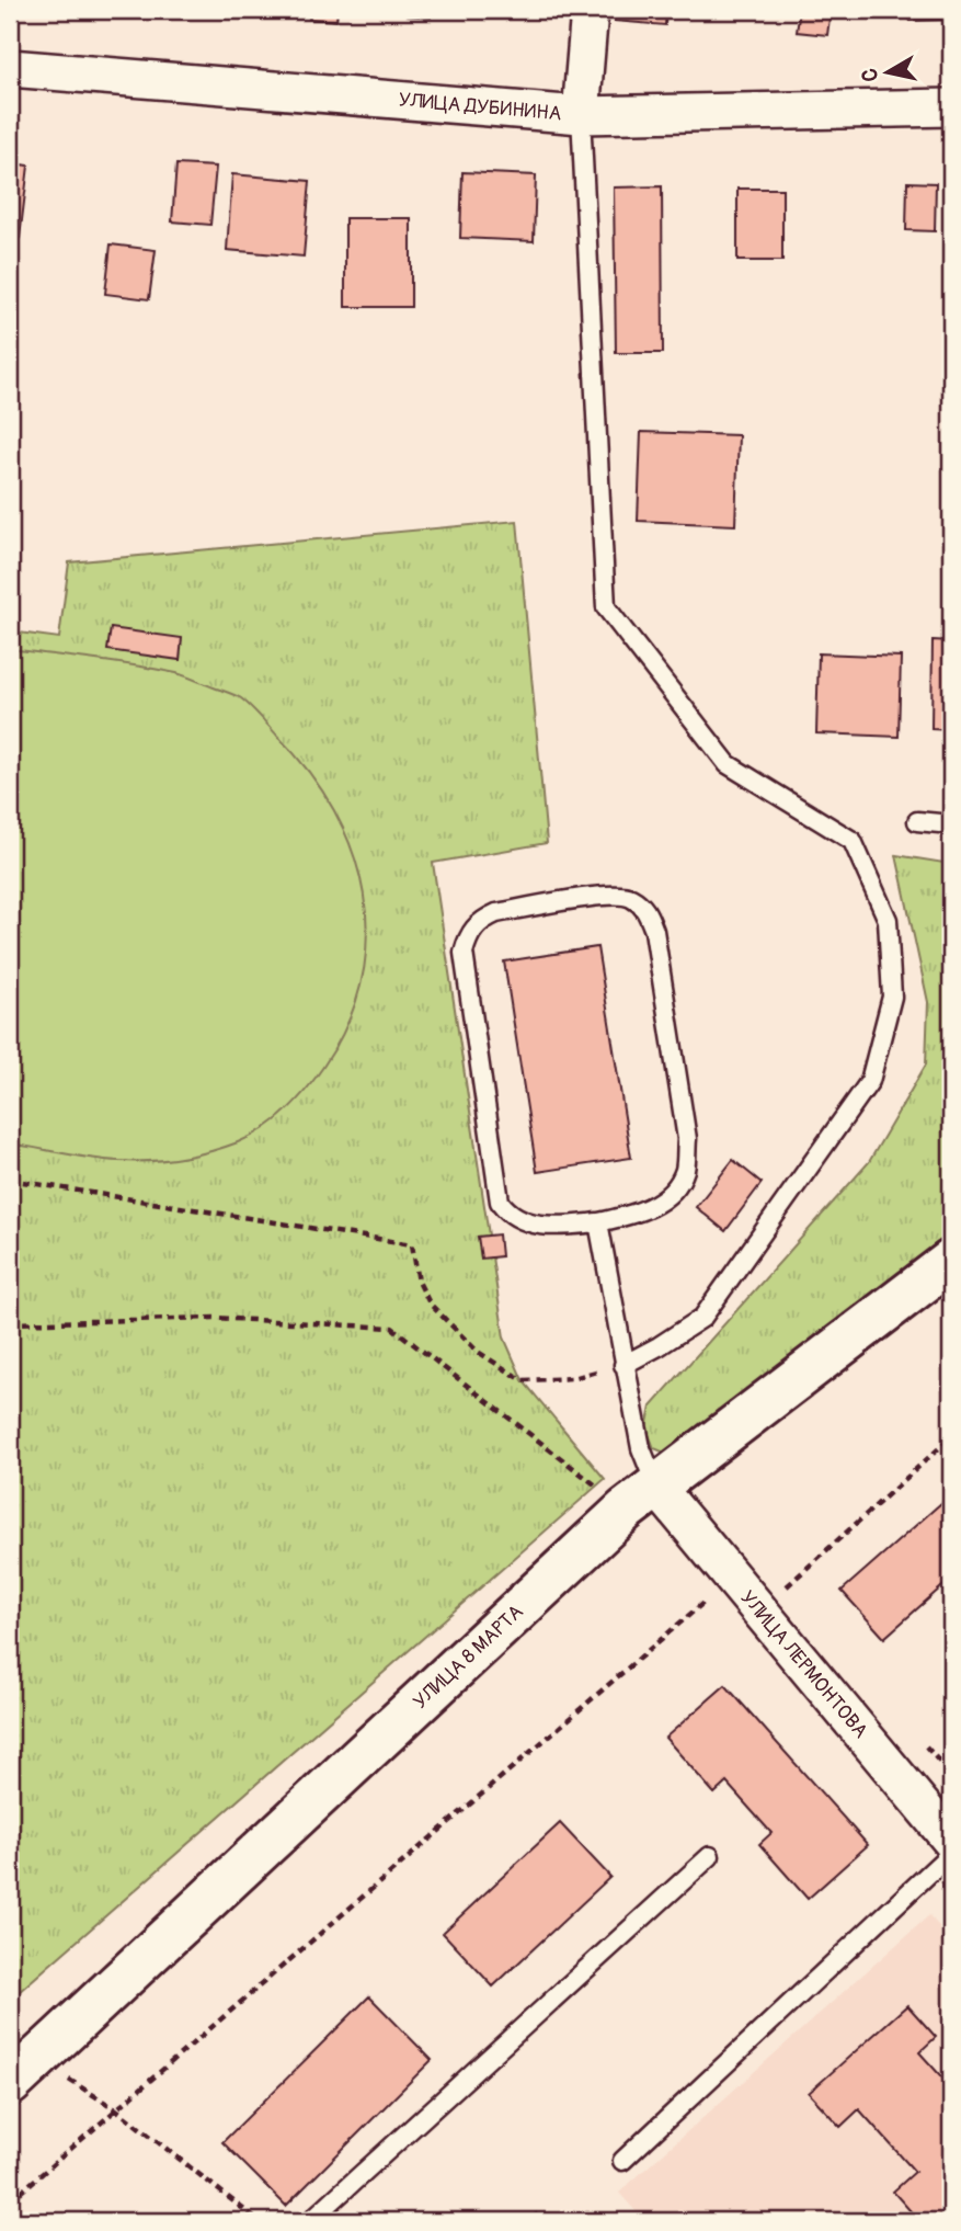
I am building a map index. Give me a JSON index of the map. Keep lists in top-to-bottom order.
{
  "streets": {
    "street": ["УЛИЦА ДУБИНИНА", "УЛИЦА 8 МАРТА", "УЛИЦА ЛЕРМОНТОВА"]
  },
  "crossings": [
    ["УЛИЦА 8 МАРТА", "УЛИЦА ЛЕРМОНТОВА"]
  ],
  "north": "left"
}
